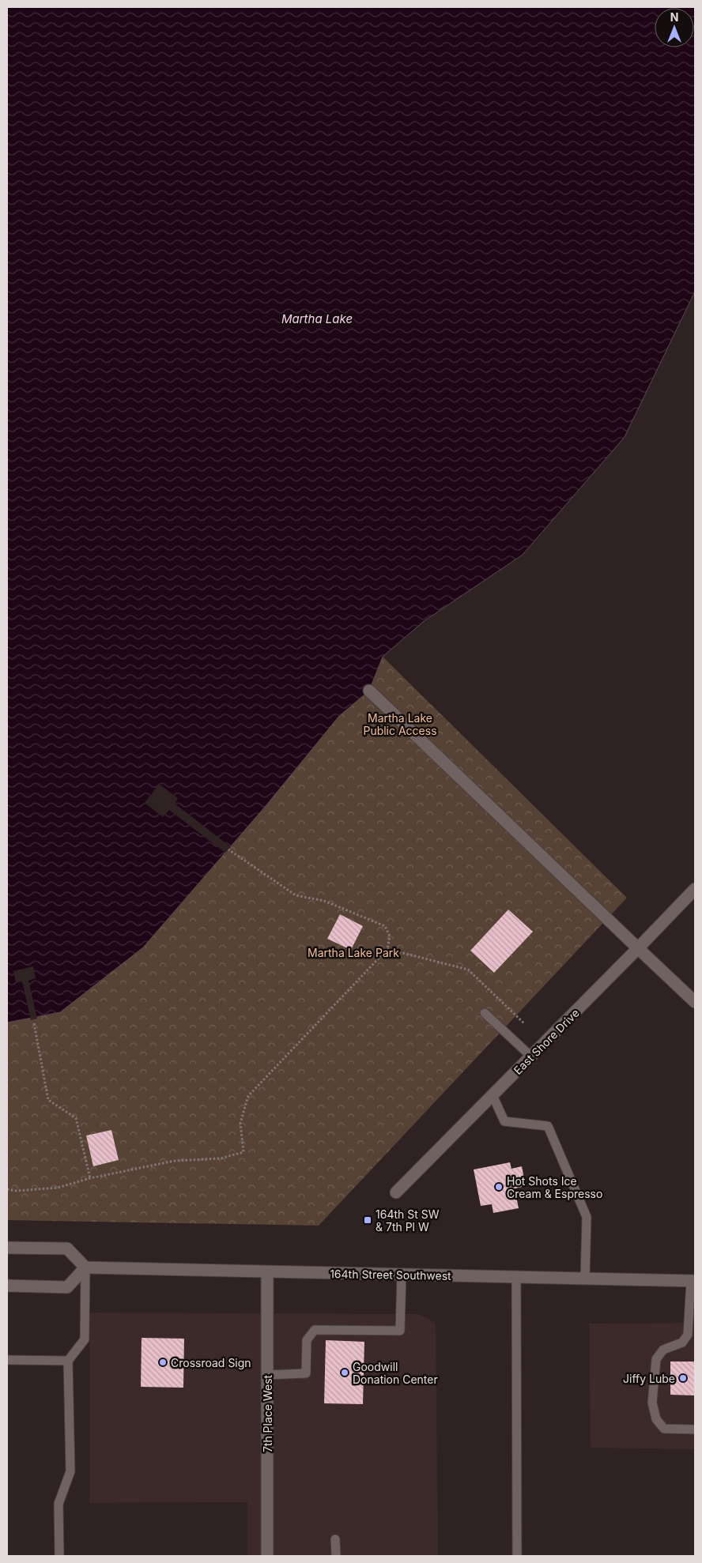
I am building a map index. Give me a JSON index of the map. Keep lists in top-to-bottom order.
{
  "streets": {
    "street": ["East Shore Drive", "164th Street Southwest", "7th Place West"]
  },
  "crossings": [
    ["164th Street Southwest", "7th Place West"]
  ],
  "water": ["Martha Lake"],
  "parks": ["Martha Lake Public Access", "Martha Lake Park"],
  "places": {
    "other": [
      "Hot Shots Ice Cream & Espresso",
      "Crossroad Sign",
      "Goodwill Donation Center",
      "Jiffy Lube"
    ],
    "transit": ["164th St SW & 7th Pl W"]
  },
  "north": "top"
}
